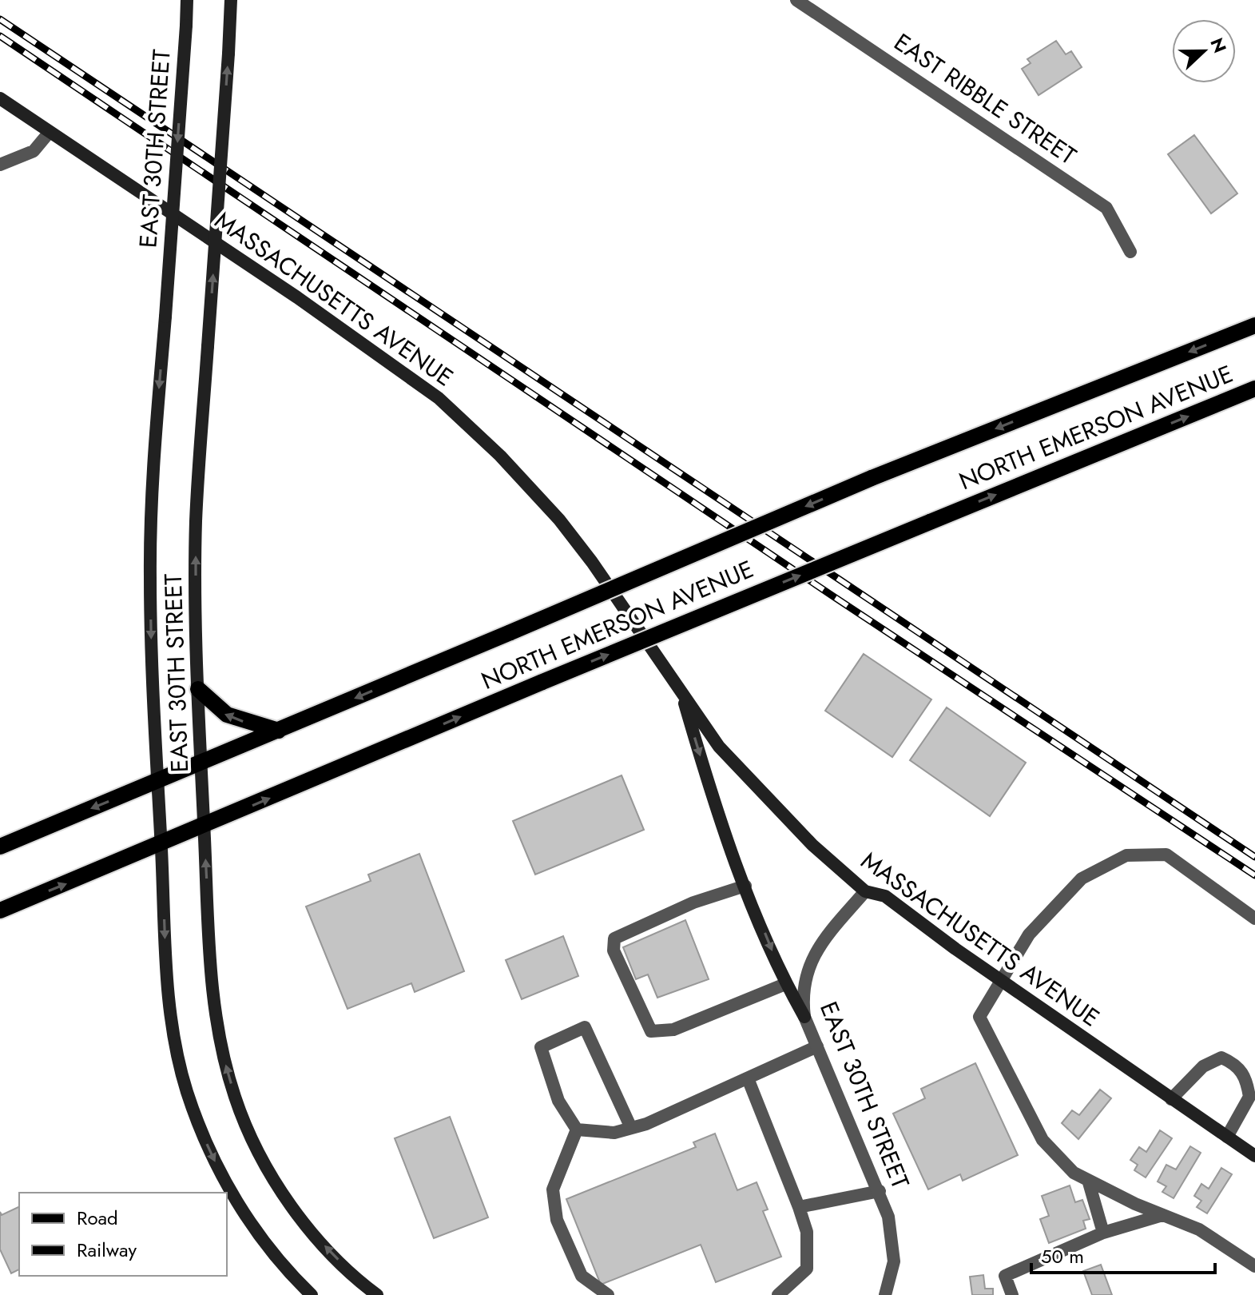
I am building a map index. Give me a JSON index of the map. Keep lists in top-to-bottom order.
{
  "streets": {
    "main road": ["EAST 30TH STREET", "MASSACHUSETTS AVENUE", "NORTH EMERSON AVENUE"],
    "street": ["EAST RIBBLE STREET"]
  },
  "crossings": [
    ["EAST 30TH STREET", "MASSACHUSETTS AVENUE"],
    ["EAST 30TH STREET", "NORTH EMERSON AVENUE"]
  ],
  "legend": ["Road", "Railway"],
  "scale_bar": "50 m",
  "north": "right"
}
